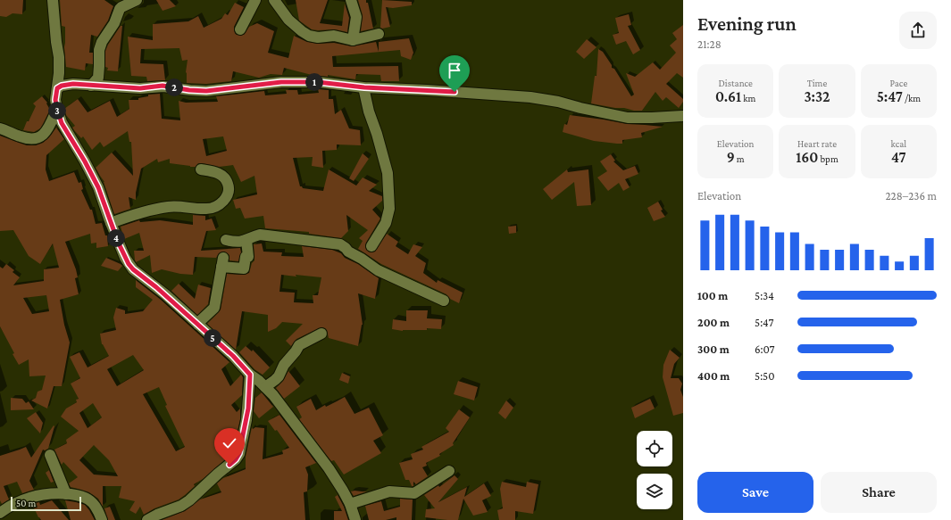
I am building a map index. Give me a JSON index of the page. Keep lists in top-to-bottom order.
{
  "scale_bar": "50 m",
  "page": {
    "heading": ["Evening run", "21:28"],
    "stats": [
      ["Distance", "0.61 km"],
      ["Time", "3:32"],
      ["Pace", "5:47 /km"],
      ["Elevation", "9 m"],
      ["Heart rate", "160 bpm"],
      ["kcal", "47"]
    ],
    "pins": [
      "1",
      "2",
      "3",
      "4",
      "5"
    ],
    "chart": ["Elevation", "228–236 m"],
    "list": [
      {
        "name": "100 m",
        "note": "5:34"
      },
      {
        "name": "200 m",
        "note": "5:47"
      },
      {
        "name": "300 m",
        "note": "6:07"
      },
      {
        "name": "400 m",
        "note": "5:50"
      }
    ],
    "buttons": ["Save", "Share"],
    "scale": "50 m"
  }
}
